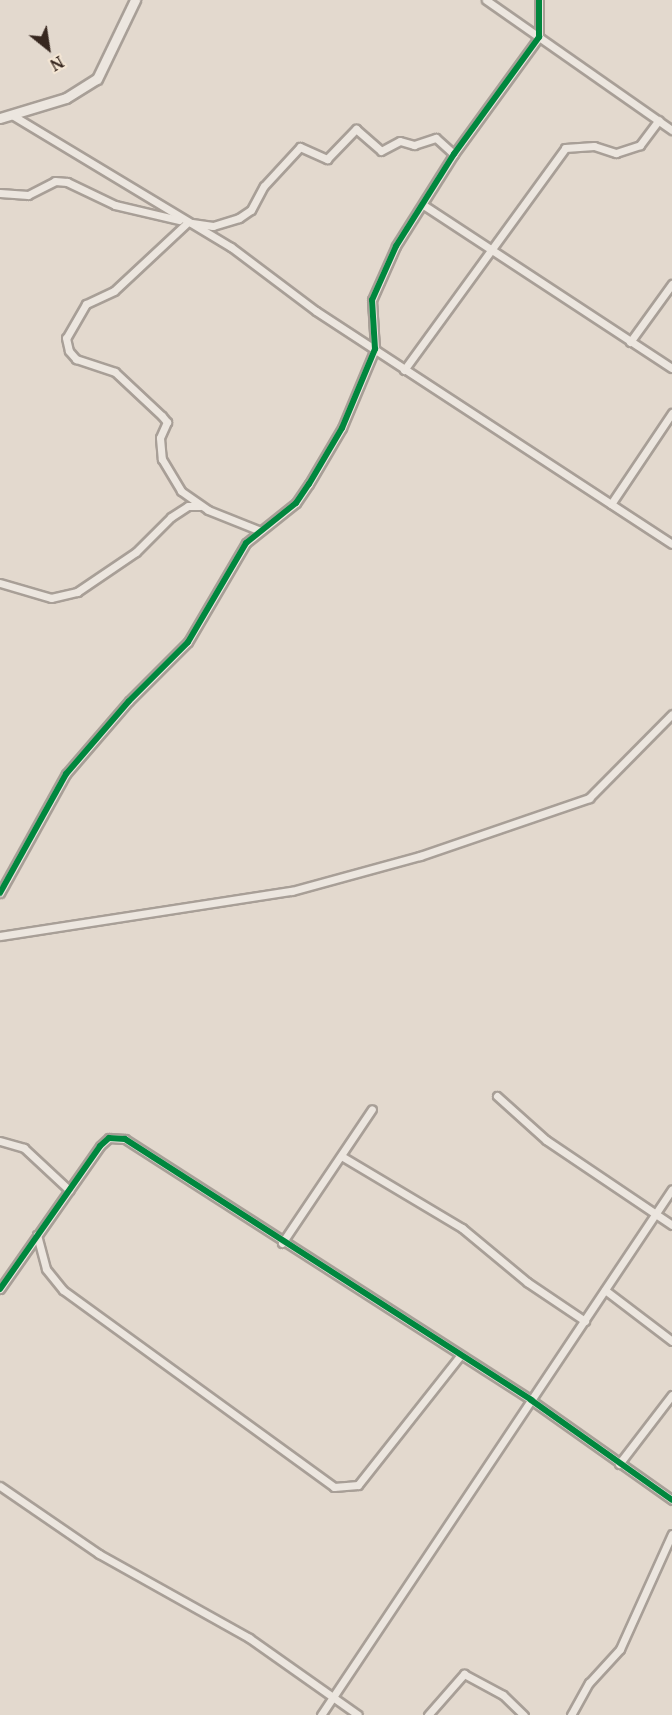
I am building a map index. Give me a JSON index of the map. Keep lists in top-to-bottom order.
{
  "north": "bottom right"
}
